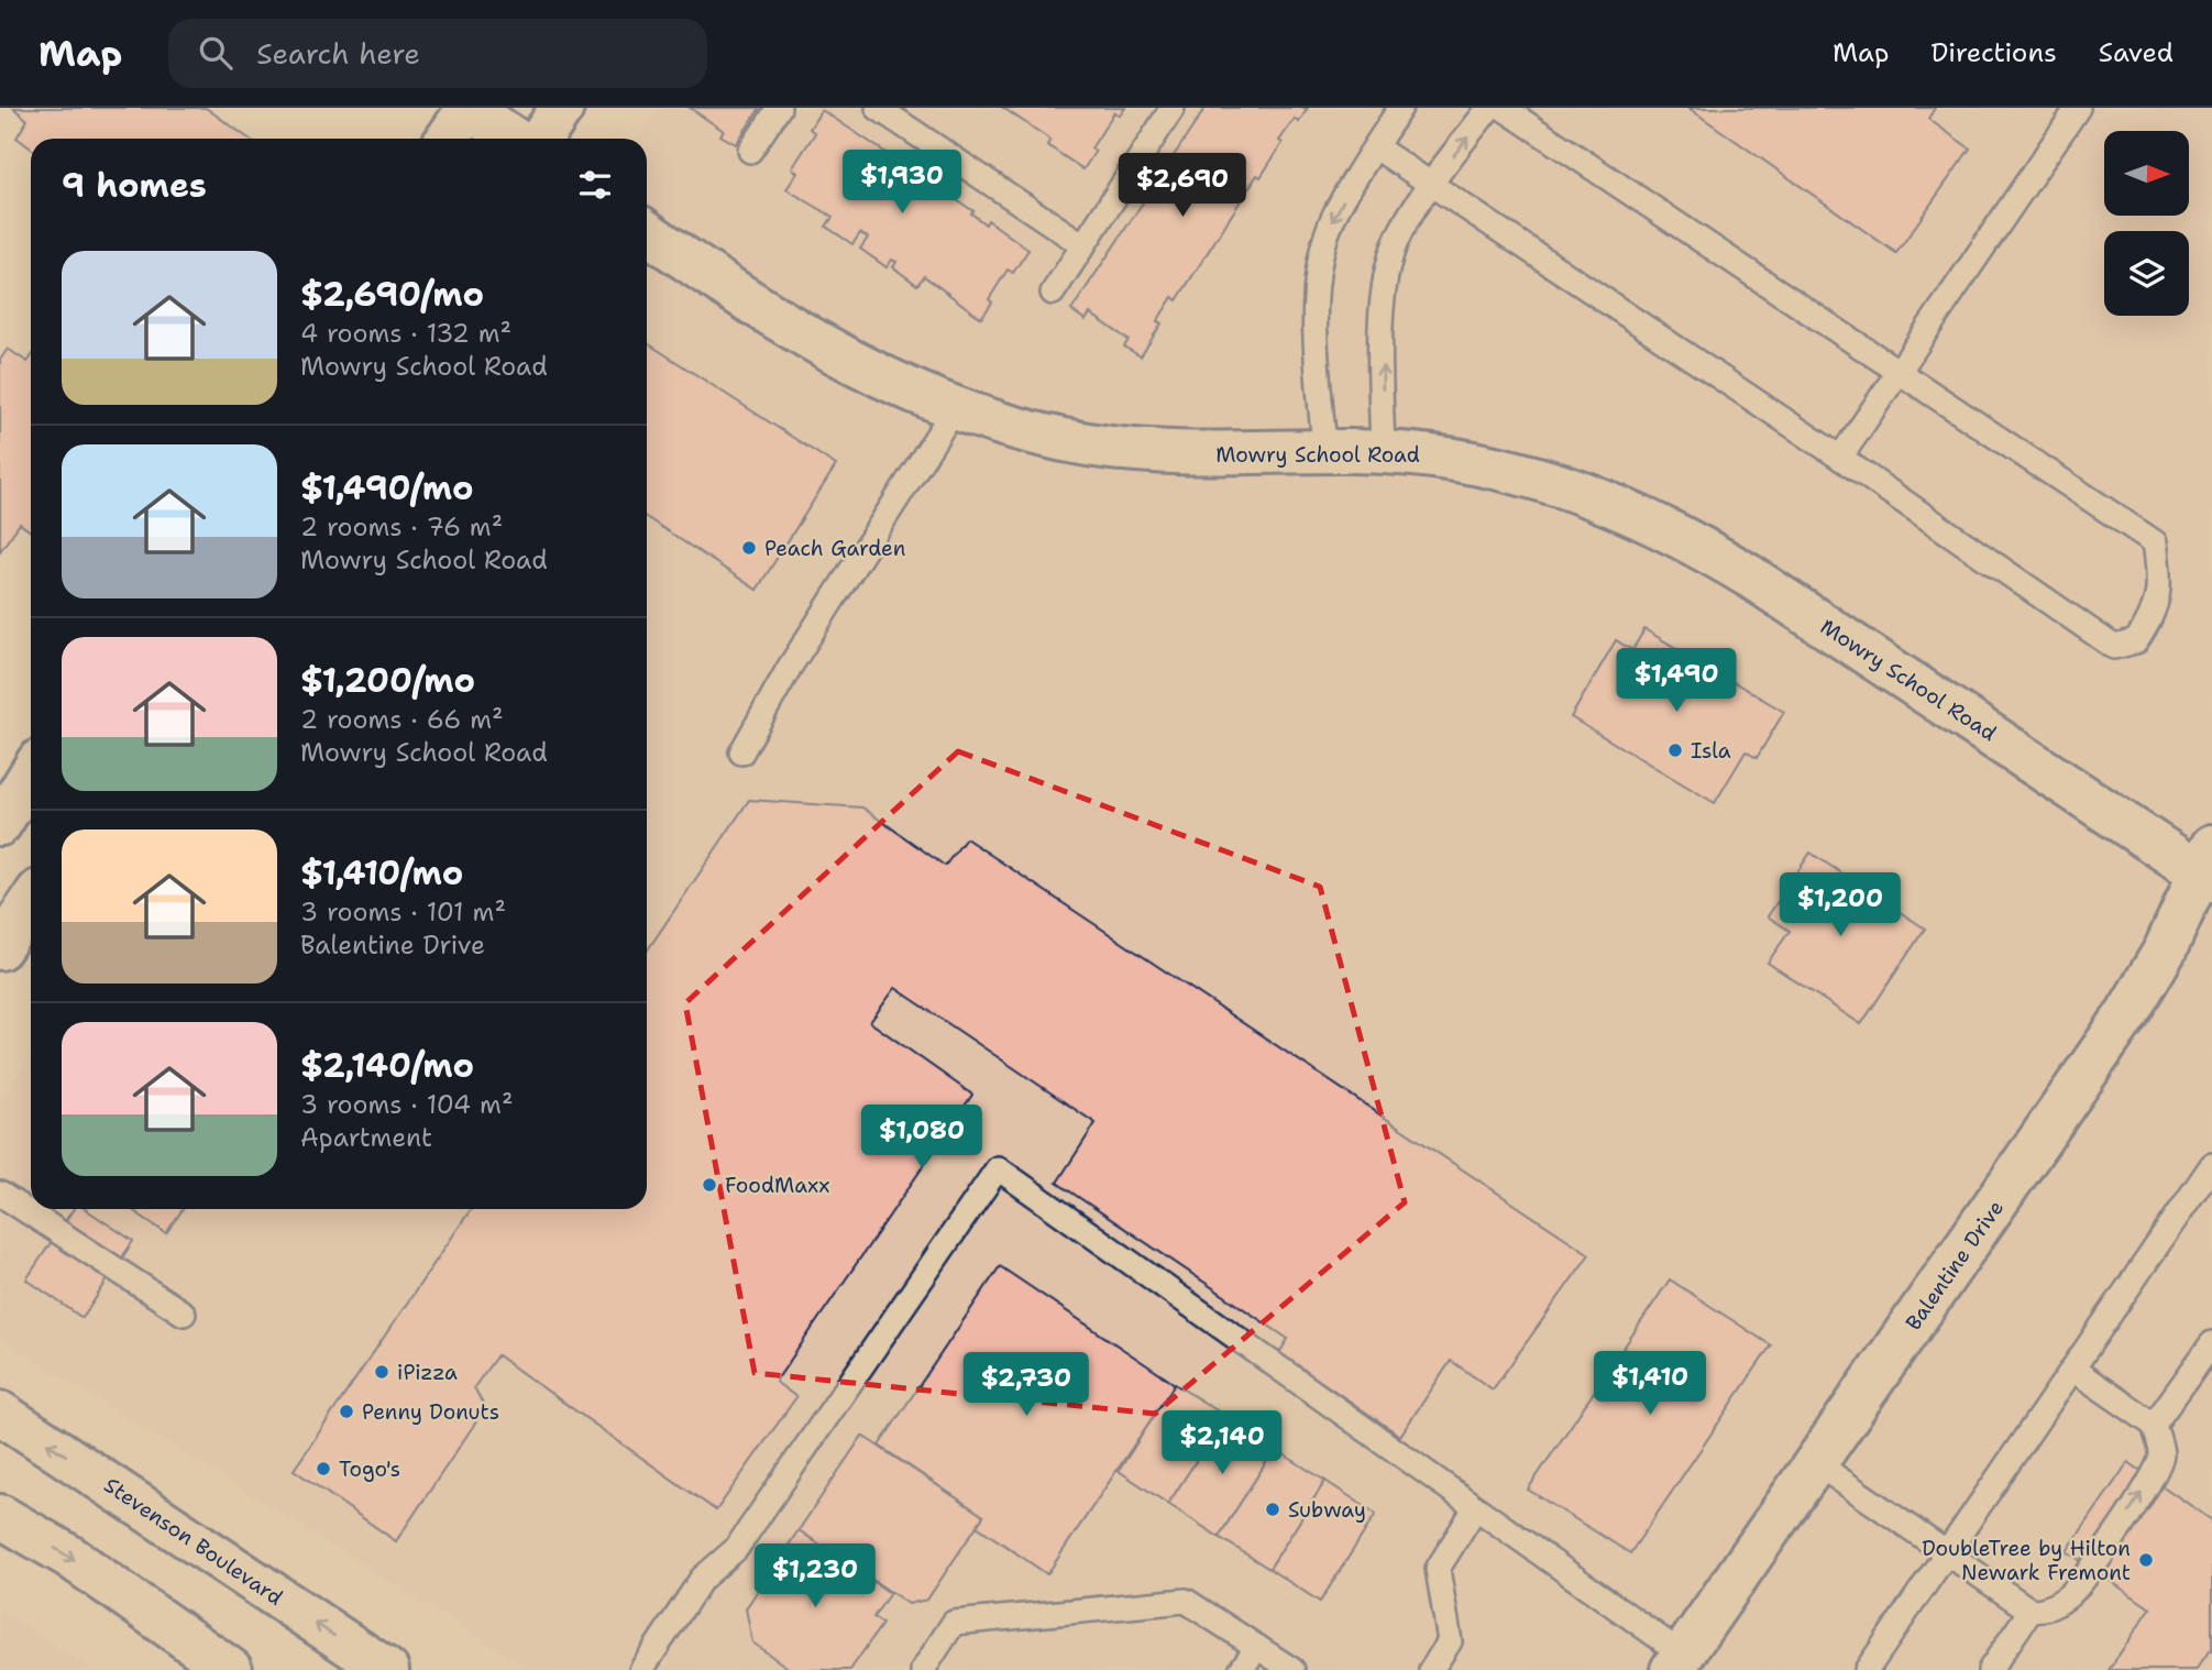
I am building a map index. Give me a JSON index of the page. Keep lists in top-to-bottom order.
{
  "streets": {
    "street": ["Mowry School Road", "Balentine Drive", "Stevenson Boulevard"]
  },
  "crossings": [
    ["Mowry School Road", "Balentine Drive"]
  ],
  "places": [
    "Peach Garden",
    "Isla",
    "FoodMaxx",
    "iPizza",
    "Penny Donuts",
    "Togo's",
    "Subway",
    "DoubleTree by Hilton Newark Fremont"
  ],
  "north": "right",
  "page": {
    "header": "Map",
    "search": "Search here",
    "nav": ["Map", "Directions", "Saved"],
    "heading": "9 homes",
    "price": [
      "$1,930",
      "$2,690",
      "$1,490",
      "$1,200",
      "$1,080",
      "$1,410",
      "$2,730",
      "$2,140",
      "$1,230"
    ],
    "list": [
      {
        "name": "$2,690/mo",
        "note": "4 rooms · 132 m² · Mowry School Road"
      },
      {
        "name": "$1,490/mo",
        "note": "2 rooms · 76 m² · Mowry School Road"
      },
      {
        "name": "$1,200/mo",
        "note": "2 rooms · 66 m² · Mowry School Road"
      },
      {
        "name": "$1,410/mo",
        "note": "3 rooms · 101 m² · Balentine Drive"
      },
      {
        "name": "$2,140/mo",
        "note": "3 rooms · 104 m² · Apartment"
      }
    ]
  }
}
